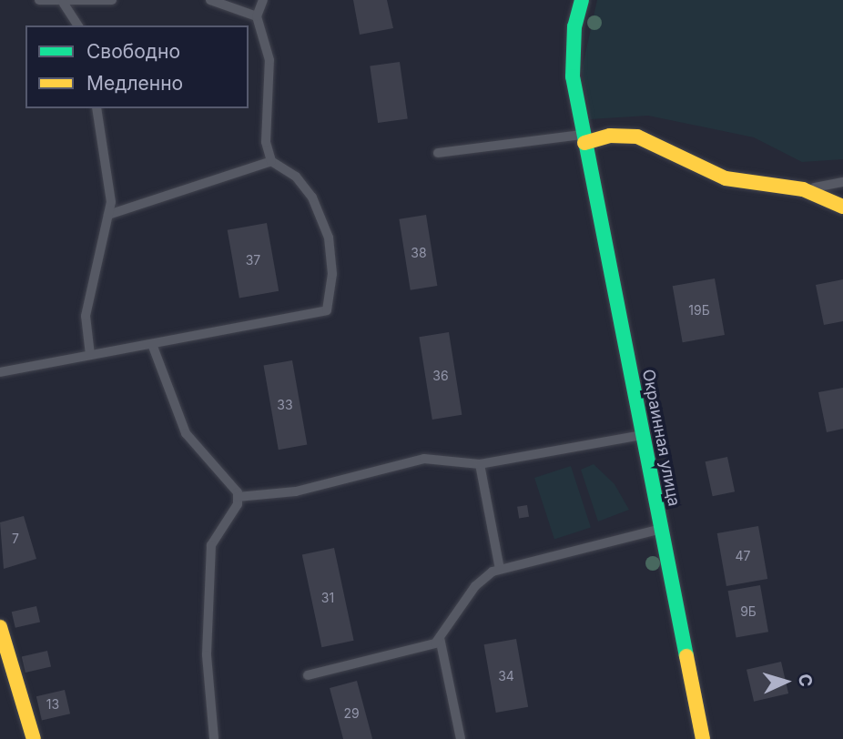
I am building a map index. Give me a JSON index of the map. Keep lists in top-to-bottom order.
{
  "streets": {
    "street": ["Окраинная улица"]
  },
  "house_numbers": [
    "38",
    "37",
    "19Б",
    "36",
    "33",
    "7",
    "47",
    "31",
    "9Б",
    "34",
    "13",
    "29"
  ],
  "legend": ["Свободно", "Медленно"],
  "north": "right"
}
